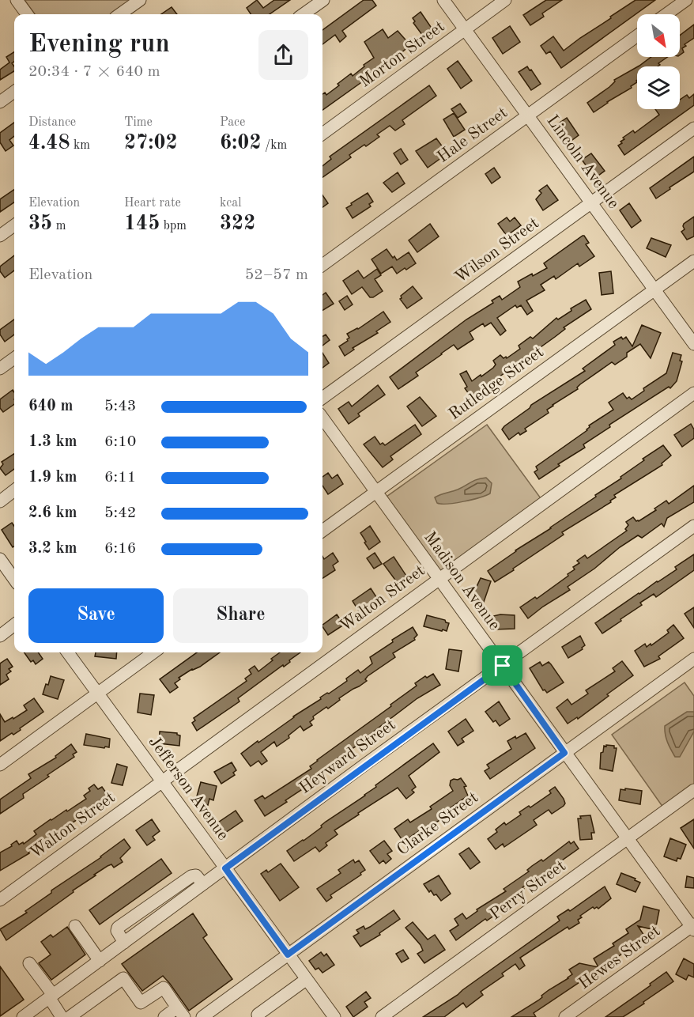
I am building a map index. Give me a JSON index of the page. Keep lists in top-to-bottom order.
{
  "streets": {
    "street": [
      "Morton Street",
      "Hale Street",
      "Lincoln Avenue",
      "Wilson Street",
      "Rutledge Street",
      "Madison Avenue",
      "Walton Street",
      "Heyward Street",
      "Jefferson Avenue",
      "Clarke Street",
      "Perry Street",
      "Hewes Street"
    ]
  },
  "crossings": [
    ["Morton Street", "Lincoln Avenue"],
    ["Hale Street", "Lincoln Avenue"],
    ["Lincoln Avenue", "Wilson Street"],
    ["Lincoln Avenue", "Rutledge Street"],
    ["Rutledge Street", "Madison Avenue"],
    ["Madison Avenue", "Walton Street"],
    ["Madison Avenue", "Heyward Street"],
    ["Madison Avenue", "Clarke Street"],
    ["Madison Avenue", "Perry Street"],
    ["Madison Avenue", "Hewes Street"],
    ["Walton Street", "Jefferson Avenue"],
    ["Heyward Street", "Jefferson Avenue"],
    ["Jefferson Avenue", "Clarke Street"]
  ],
  "north": "bottom right",
  "page": {
    "heading": ["Evening run", "20:34 · 7 × 640 m"],
    "stats": [
      ["Distance", "4.48 km"],
      ["Time", "27:02"],
      ["Pace", "6:02 /km"],
      ["Elevation", "35 m"],
      ["Heart rate", "145 bpm"],
      ["kcal", "322"]
    ],
    "chart": ["Elevation", "52–57 m"],
    "list": [
      {
        "name": "640 m",
        "note": "5:43"
      },
      {
        "name": "1.3 km",
        "note": "6:10"
      },
      {
        "name": "1.9 km",
        "note": "6:11"
      },
      {
        "name": "2.6 km",
        "note": "5:42"
      },
      {
        "name": "3.2 km",
        "note": "6:16"
      }
    ],
    "buttons": ["Save", "Share"]
  }
}
